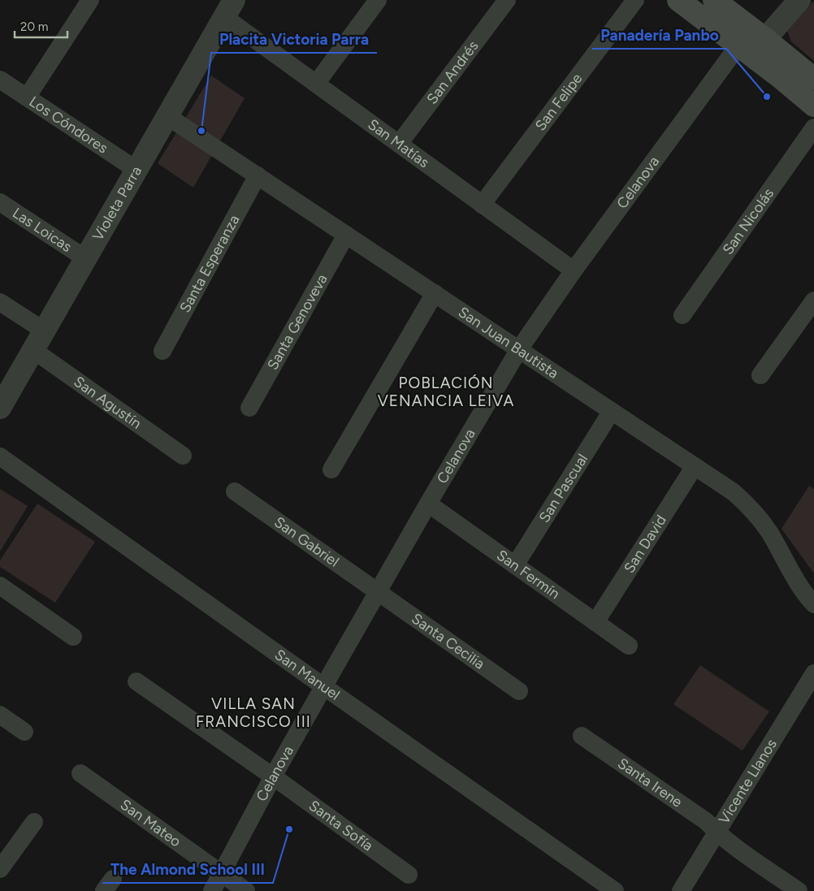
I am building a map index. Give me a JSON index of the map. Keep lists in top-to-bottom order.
{
  "streets": {
    "street": [
      "San Andrés",
      "San Felipe",
      "Los Cóndores",
      "San Matías",
      "Celanova",
      "Violeta Parra",
      "San Nicolás",
      "Las Loicas",
      "Santa Esperanza",
      "Santa Genoveva",
      "San Juan Bautista",
      "San Agustín",
      "San Pascual",
      "San Gabriel",
      "San David",
      "San Fermín",
      "Santa Cecilia",
      "San Manuel",
      "Santa Irene",
      "Vicente Llanos",
      "San Mateo",
      "Santa Sofía"
    ]
  },
  "crossings": [
    ["San Andrés", "San Matías"],
    ["San Felipe", "San Matías"],
    ["Los Cóndores", "Violeta Parra"],
    ["San Matías", "Celanova"],
    ["San Matías", "Violeta Parra"],
    ["Celanova", "San Juan Bautista"],
    ["Celanova", "San Gabriel"],
    ["Celanova", "San Fermín"],
    ["Celanova", "Santa Cecilia"],
    ["Celanova", "San Manuel"],
    ["Celanova", "San Mateo"],
    ["Celanova", "Santa Sofía"],
    ["Violeta Parra", "Las Loicas"],
    ["Violeta Parra", "San Juan Bautista"],
    ["Violeta Parra", "San Agustín"],
    ["Santa Esperanza", "San Juan Bautista"],
    ["Santa Genoveva", "San Juan Bautista"],
    ["San Juan Bautista", "San Pascual"],
    ["San Juan Bautista", "San David"],
    ["San Pascual", "San Fermín"],
    ["San Gabriel", "Santa Cecilia"],
    ["San David", "San Fermín"],
    ["Santa Irene", "Vicente Llanos"]
  ],
  "districts": ["POBLACIÓN VENANCIA LEIVA", "VILLA SAN FRANCISCO III"],
  "places": ["Panadería Panbo", "Placita Victoria Parra", "The Almond School III"],
  "scale_bar": "20 m"
}
